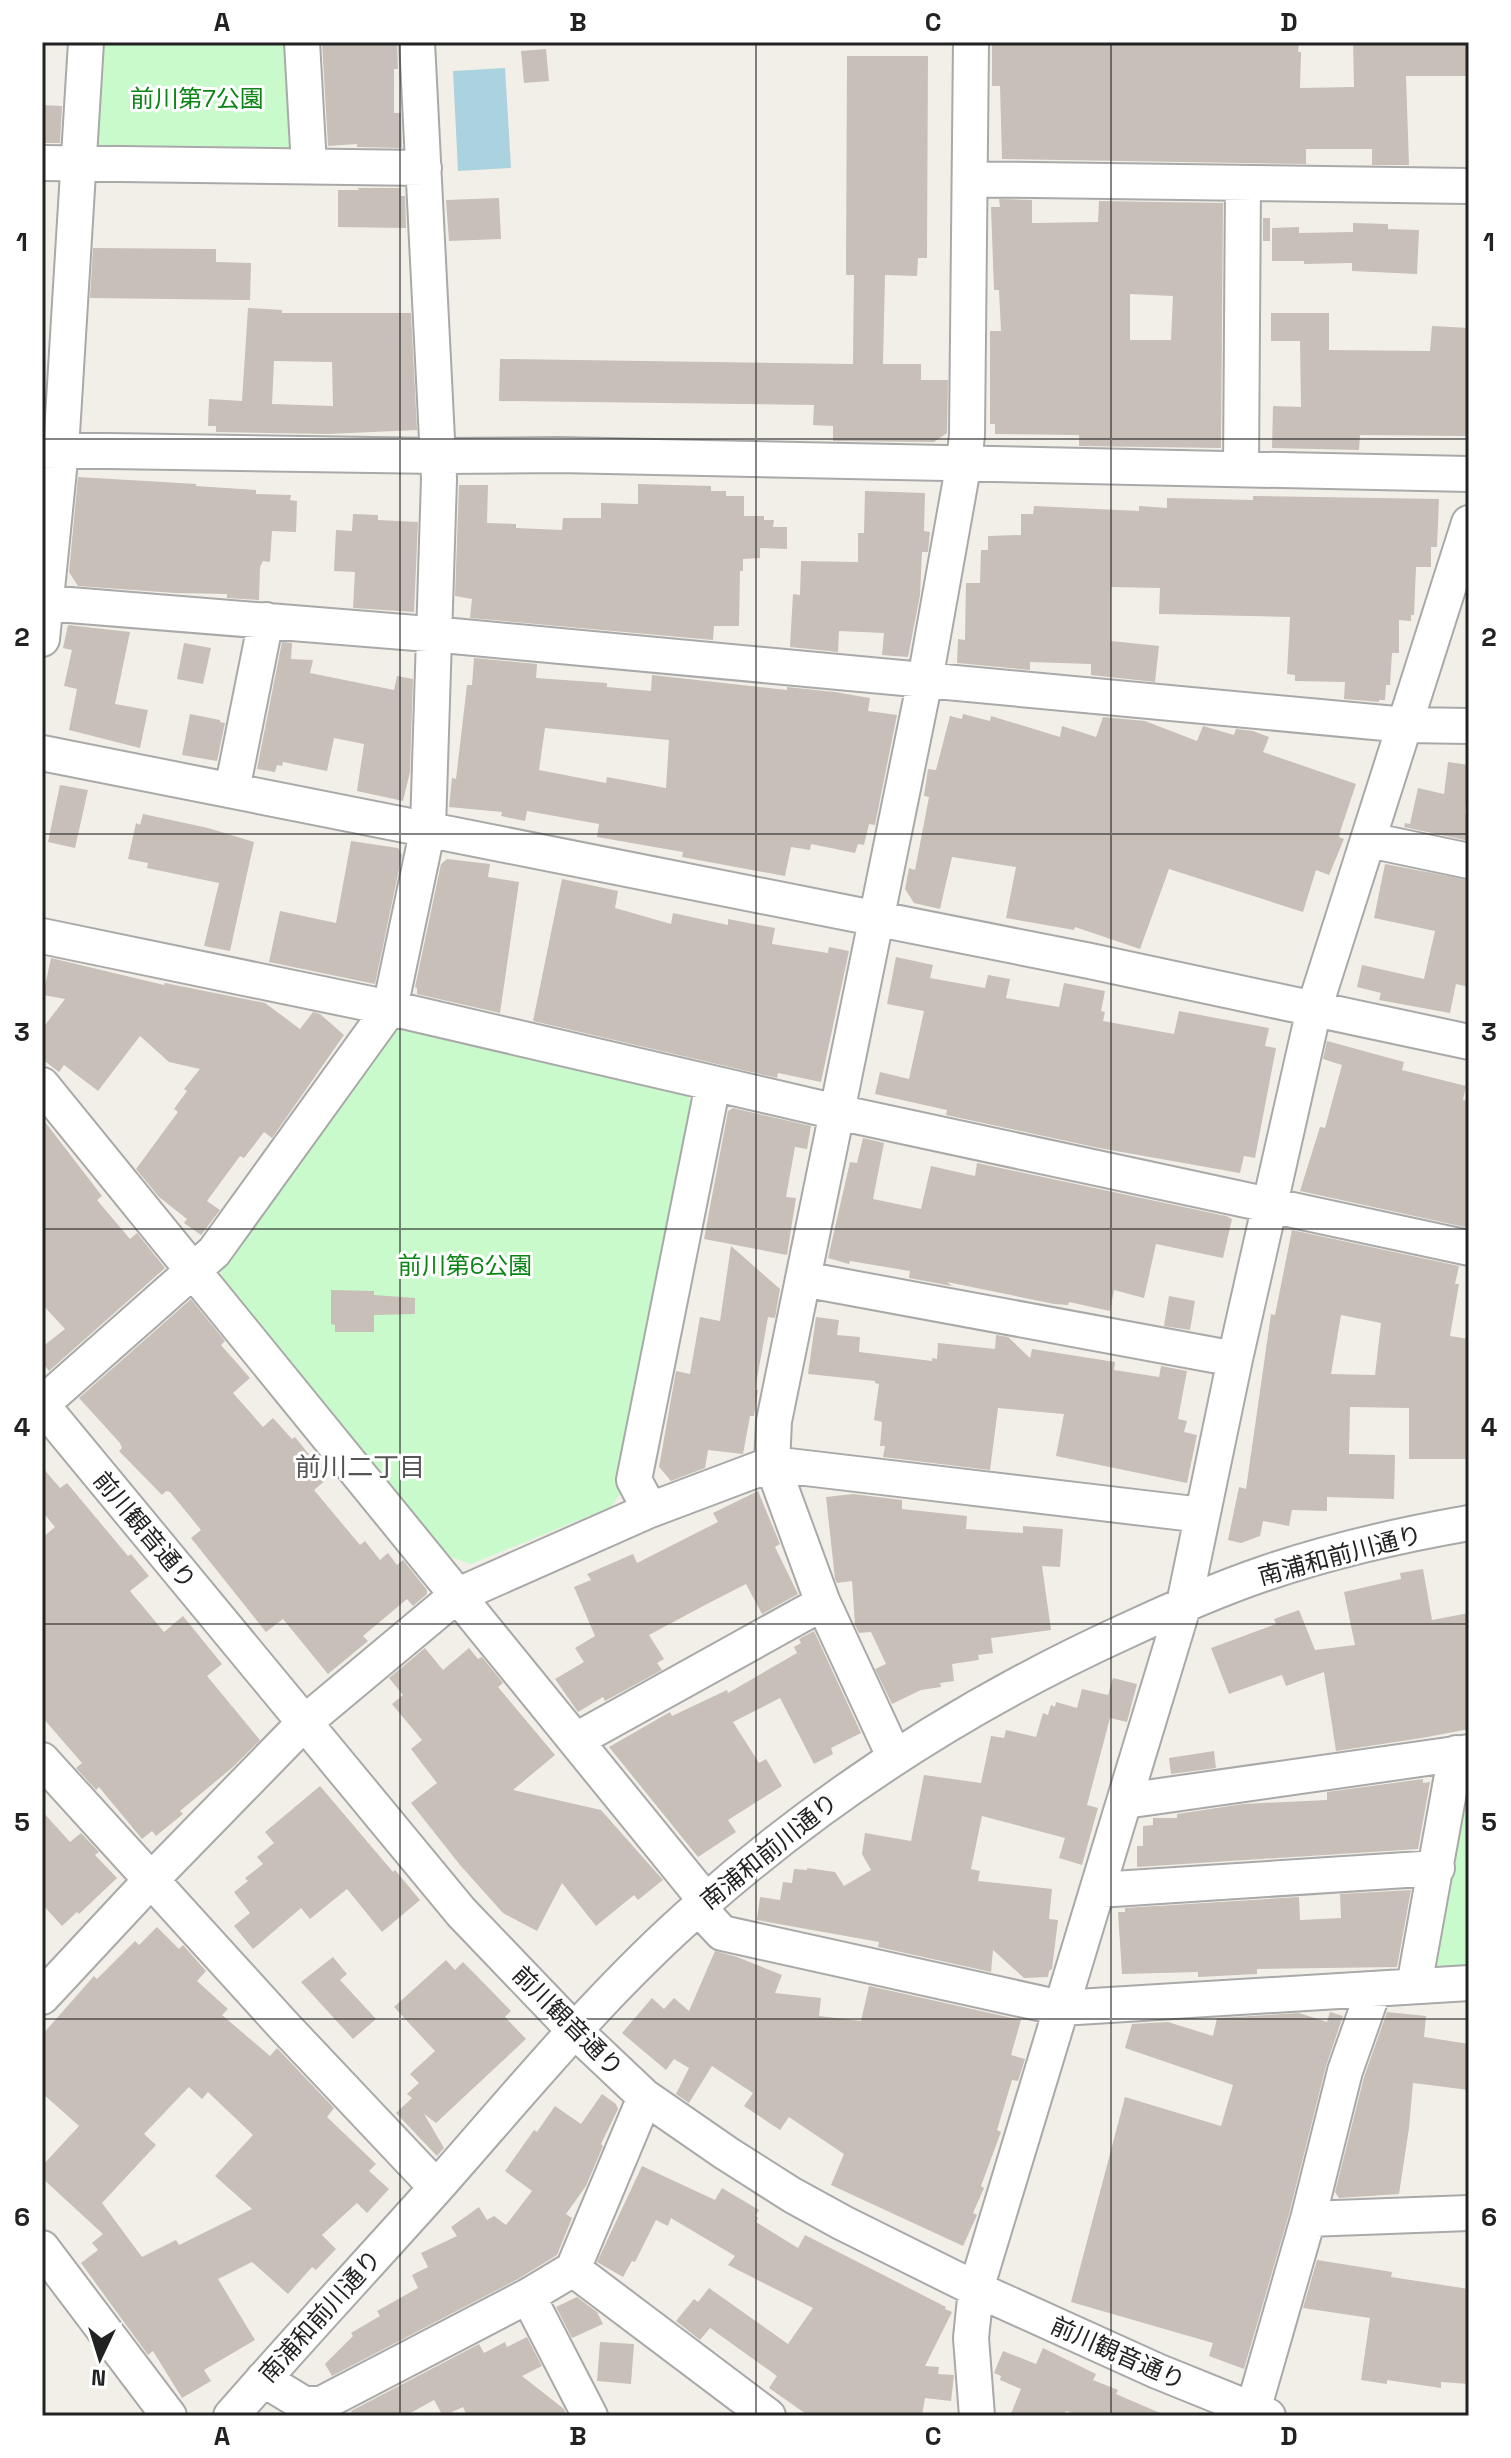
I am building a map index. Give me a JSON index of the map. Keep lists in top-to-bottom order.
{
  "streets": {
    "street": ["前川観音通り", "南浦和前川通り"]
  },
  "crossings": [
    ["前川観音通り", "南浦和前川通り"]
  ],
  "districts": ["前川二丁目"],
  "parks": ["前川第7公園", "前川第6公園"],
  "north": "bottom",
  "grid": {
    "columns": [
      "A",
      "B",
      "C",
      "D"
    ],
    "rows": [
      "1",
      "2",
      "3",
      "4",
      "5",
      "6"
    ]
  }
}
